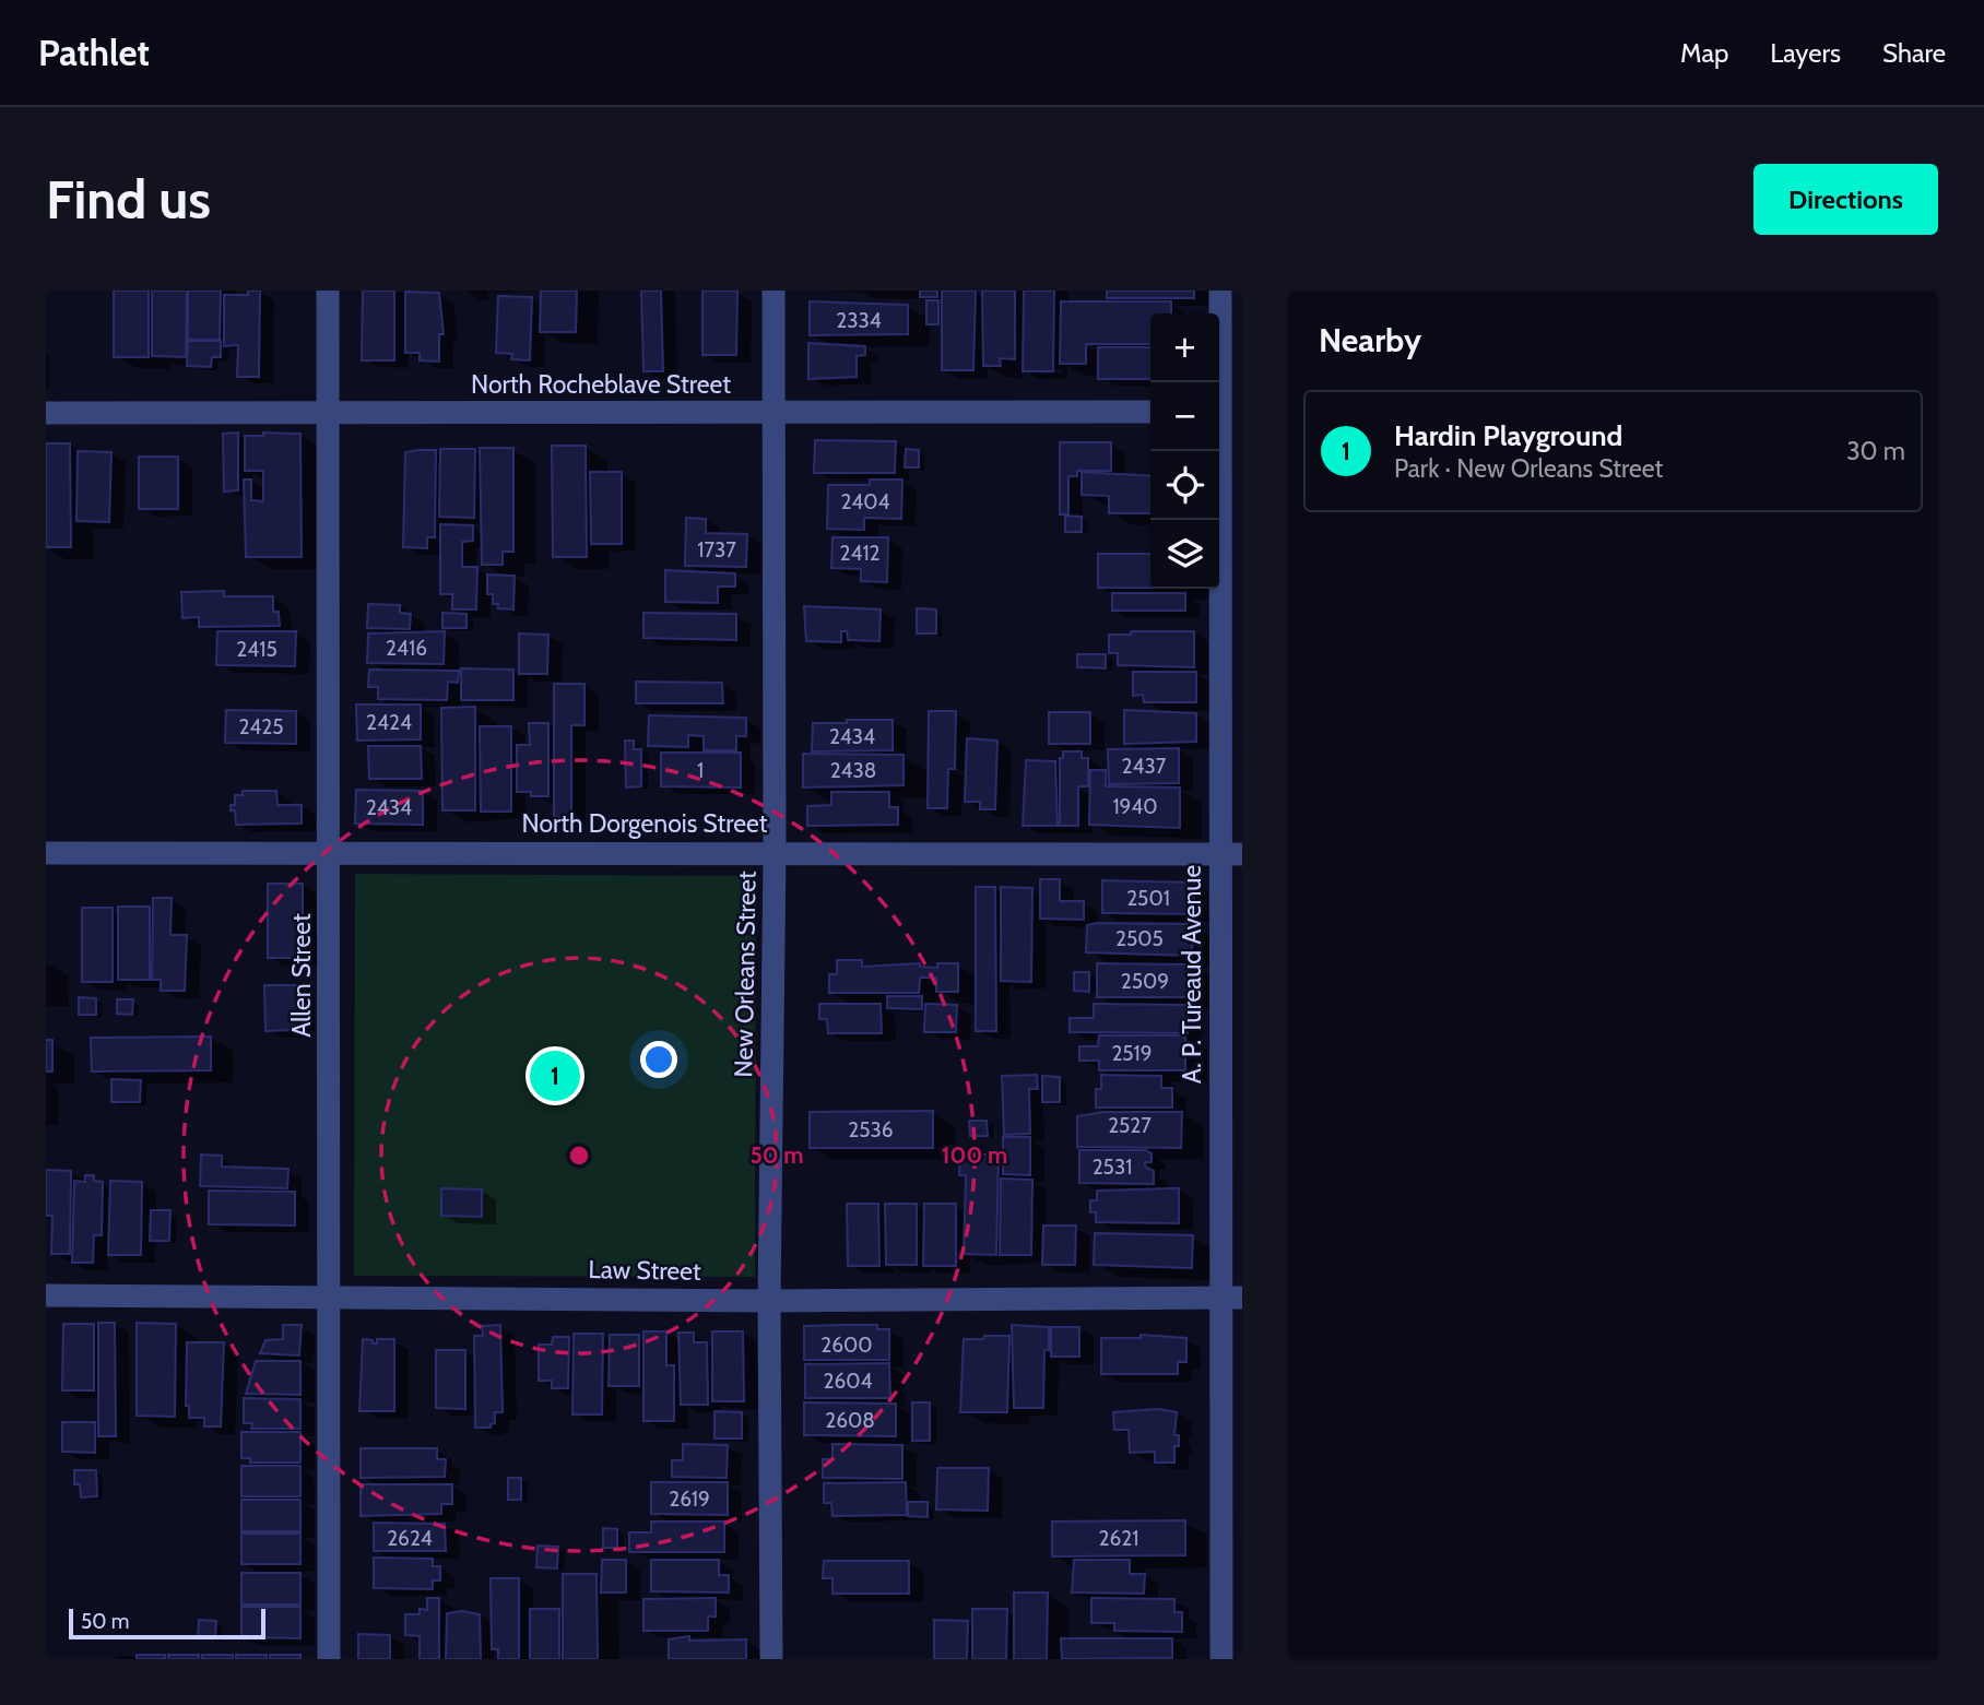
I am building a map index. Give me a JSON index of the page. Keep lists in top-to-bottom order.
{
  "streets": {
    "street": [
      "North Rocheblave Street",
      "North Dorgenois Street",
      "New Orleans Street",
      "A. P. Tureaud Avenue",
      "Allen Street",
      "Law Street"
    ]
  },
  "crossings": [
    ["North Rocheblave Street", "New Orleans Street"],
    ["North Rocheblave Street", "Allen Street"],
    ["North Dorgenois Street", "New Orleans Street"],
    ["North Dorgenois Street", "A. P. Tureaud Avenue"],
    ["North Dorgenois Street", "Allen Street"],
    ["New Orleans Street", "Law Street"],
    ["A. P. Tureaud Avenue", "Law Street"],
    ["Allen Street", "Law Street"]
  ],
  "house_numbers": [
    "2334",
    "2404",
    "1737",
    "2412",
    "2416",
    "2415",
    "2424",
    "2425",
    "2434",
    "2437",
    "1",
    "2438",
    "1940",
    "2434",
    "2501",
    "2505",
    "2509",
    "2519",
    "2527",
    "2536",
    "2531",
    "2600",
    "2604",
    "2608",
    "2619",
    "2624",
    "2621"
  ],
  "scale_bar": "50 m",
  "page": {
    "header": "Pathlet",
    "nav": ["Map", "Layers", "Share"],
    "buttons": "Directions",
    "title": "Find us",
    "heading": "Nearby",
    "map_buttons": ["+", "−"],
    "list": [
      {
        "mark": "1",
        "name": "Hardin Playground",
        "note": "Park · New Orleans Street",
        "value": "30 m"
      }
    ],
    "pins": "1",
    "scale": "50 m"
  },
  "rings": ["50 m", "100 m"]
}
